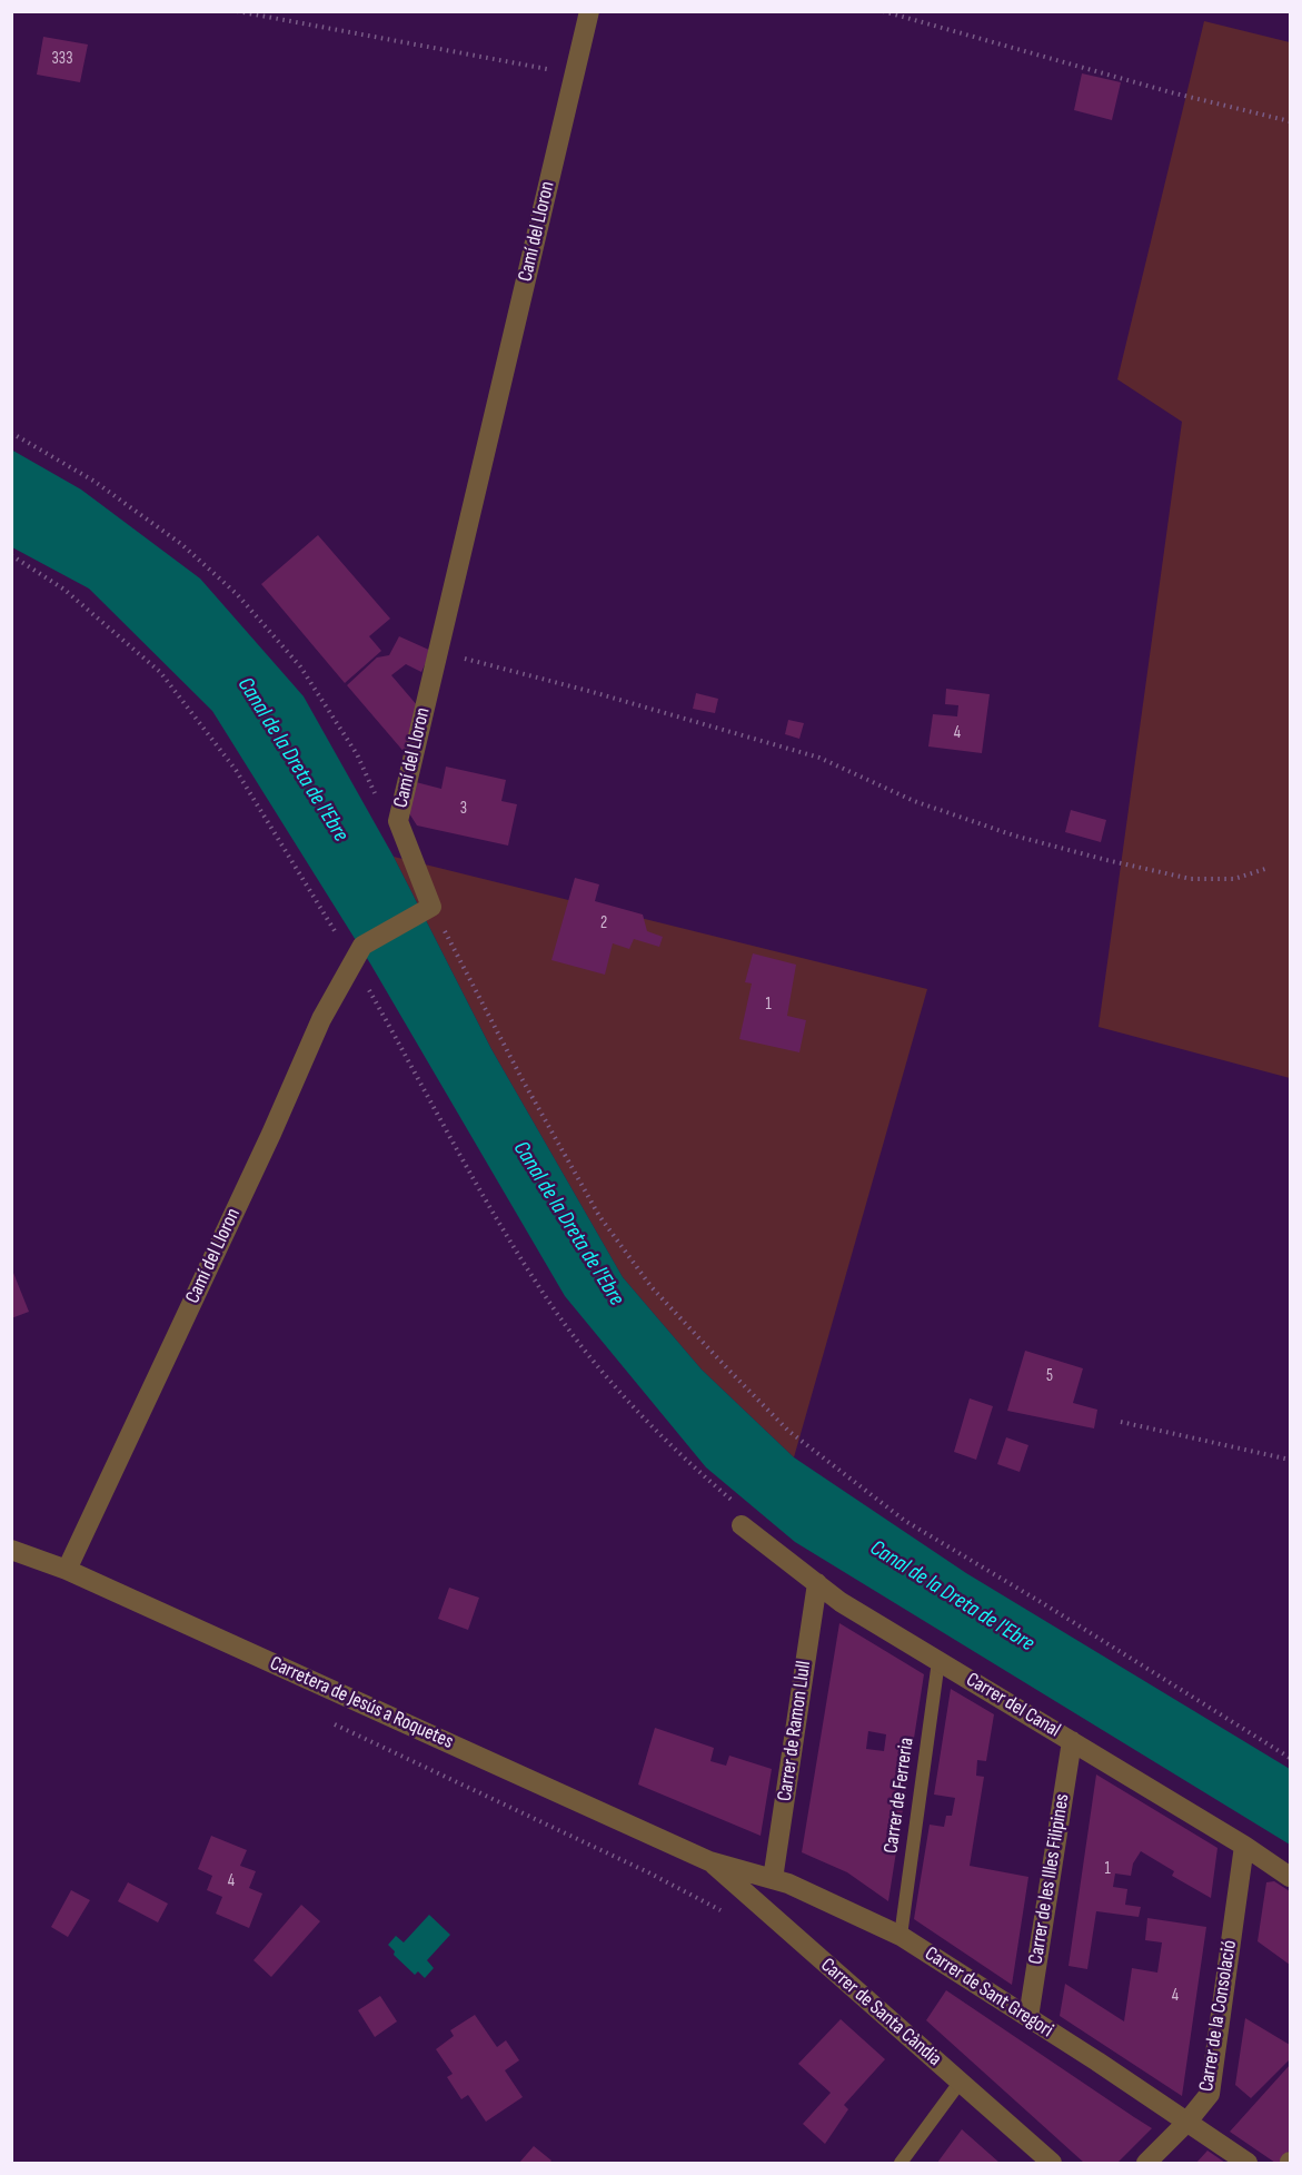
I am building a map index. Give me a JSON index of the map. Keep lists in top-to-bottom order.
{
  "streets": {
    "street": [
      "Camí del Lloron",
      "Carretera de Jesús a Roquetes",
      "Carrer del Canal",
      "Carrer de Ramon Llull",
      "Carrer de les Illes Filipines",
      "Carrer de Sant Gregori",
      "Carrer de Santa Càndia",
      "Carrer de la Consolació"
    ],
    "lane": ["Carrer de Ferreria"]
  },
  "crossings": [
    ["Camí del Lloron", "Carretera de Jesús a Roquetes"],
    ["Carretera de Jesús a Roquetes", "Carrer de Sant Gregori"],
    ["Carretera de Jesús a Roquetes", "Carrer de Santa Càndia"],
    ["Carrer del Canal", "Carrer de Ramon Llull"],
    ["Carrer del Canal", "Carrer de Ferreria"],
    ["Carrer del Canal", "Carrer de les Illes Filipines"],
    ["Carrer del Canal", "Carrer de la Consolació"],
    ["Carrer de Ramon Llull", "Carrer de Sant Gregori"],
    ["Carrer de Ferreria", "Carrer de Sant Gregori"],
    ["Carrer de les Illes Filipines", "Carrer de Sant Gregori"],
    ["Carrer de Sant Gregori", "Carrer de Santa Càndia"],
    ["Carrer de Sant Gregori", "Carrer de la Consolació"]
  ],
  "water": ["Canal de la Dreta de l'Ebre"],
  "house_numbers": [
    "333",
    "4",
    "3",
    "2",
    "1",
    "5",
    "1",
    "4",
    "4"
  ]
}
